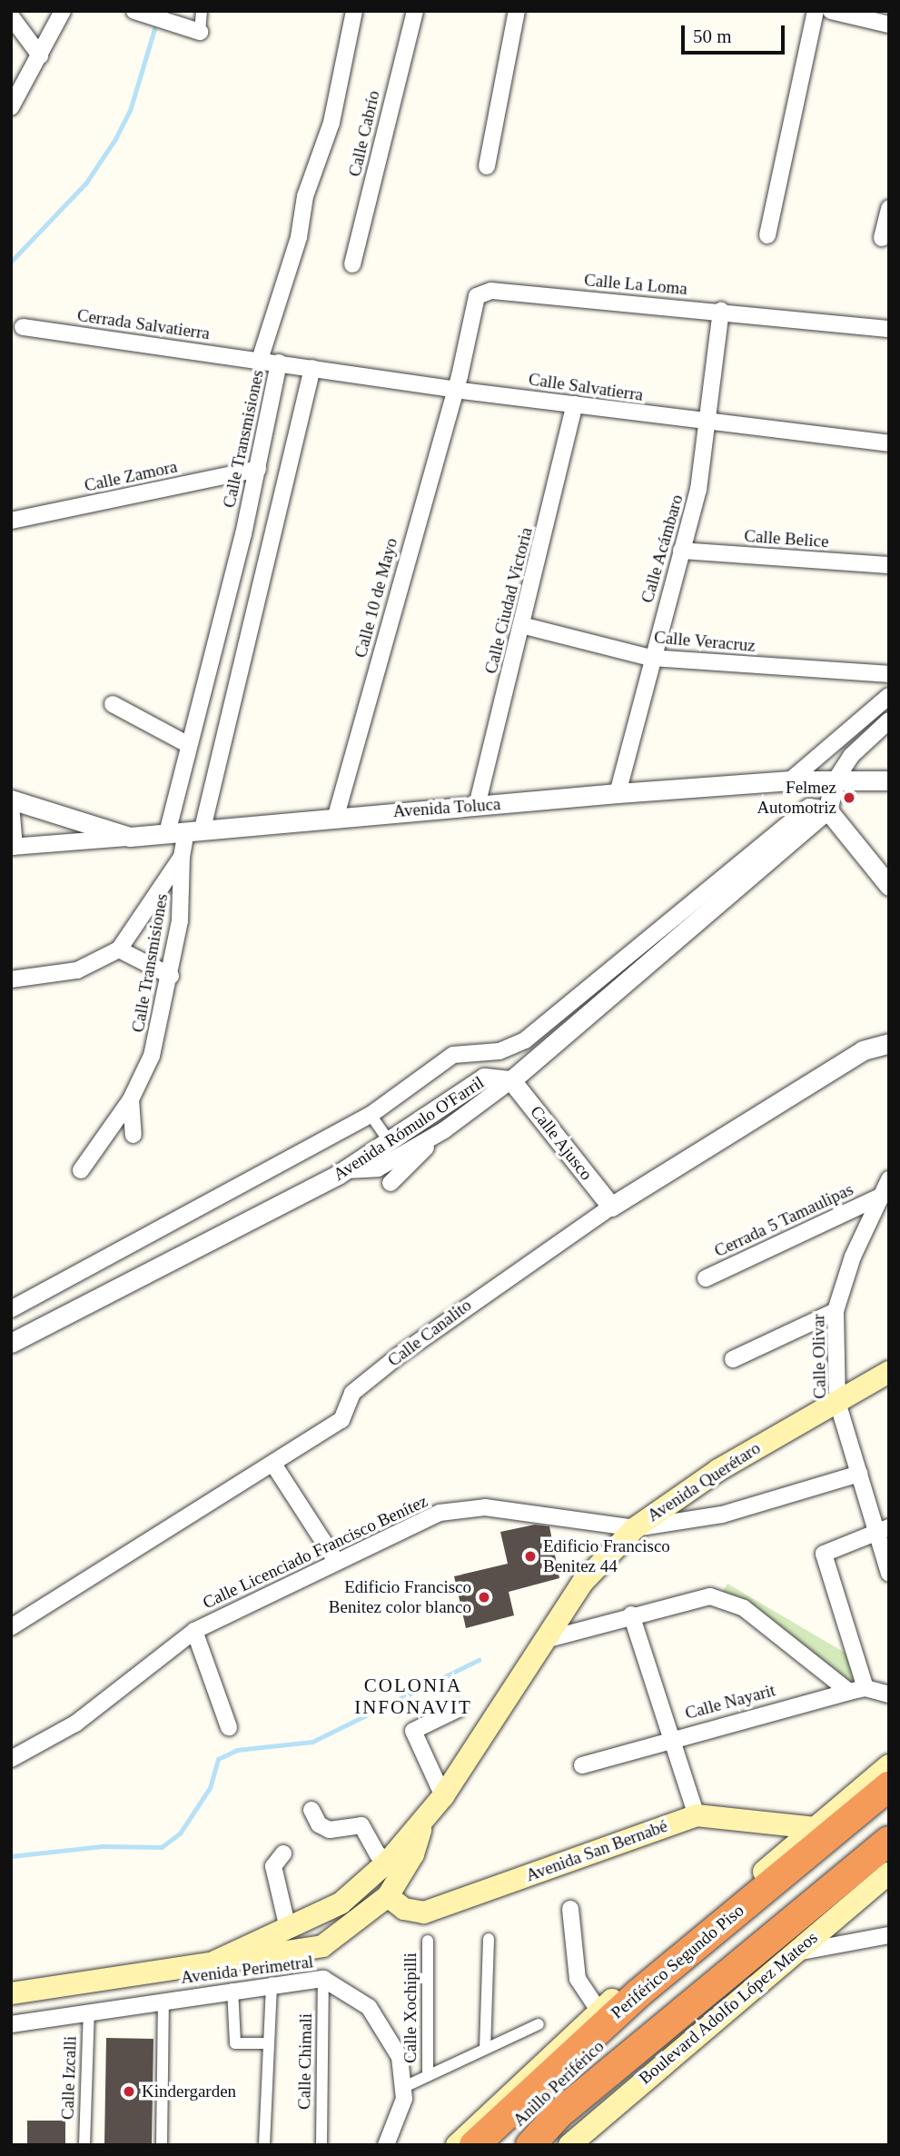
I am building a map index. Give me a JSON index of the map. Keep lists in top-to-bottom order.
{
  "streets": {
    "highway": ["Periférico Segundo Piso", "Anillo Periférico"],
    "main road": ["Avenida Querétaro", "Avenida San Bernabé", "Boulevard Adolfo López Mateos"],
    "street": [
      "Calle Cabrío",
      "Calle La Loma",
      "Cerrada Salvatierra",
      "Calle Salvatierra",
      "Calle Transmisiones",
      "Calle Zamora",
      "Calle Belice",
      "Calle Acámbaro",
      "Calle 10 de Mayo",
      "Calle Ciudad Victoria",
      "Calle Veracruz",
      "Avenida Toluca",
      "Avenida Rómulo O'Farril",
      "Calle Ajusco",
      "Cerrada 5 Tamaulipas",
      "Calle Canalito",
      "Calle Olivar",
      "Calle Licenciado Francisco Benítez",
      "Calle Nayarit",
      "Avenida Perimetral",
      "Calle Xochipilli",
      "Calle Chimali",
      "Calle Izcalli"
    ]
  },
  "crossings": [
    ["Calle La Loma", "Calle Salvatierra"],
    ["Calle La Loma", "Calle Acámbaro"],
    ["Calle La Loma", "Calle 10 de Mayo"],
    ["Cerrada Salvatierra", "Calle Transmisiones"],
    ["Calle Salvatierra", "Calle Transmisiones"],
    ["Calle Salvatierra", "Calle Acámbaro"],
    ["Calle Salvatierra", "Calle 10 de Mayo"],
    ["Calle Salvatierra", "Calle Ciudad Victoria"],
    ["Calle Transmisiones", "Calle Zamora"],
    ["Calle Transmisiones", "Avenida Toluca"],
    ["Calle Belice", "Calle Acámbaro"],
    ["Calle Acámbaro", "Calle Veracruz"],
    ["Calle Acámbaro", "Avenida Toluca"],
    ["Calle 10 de Mayo", "Avenida Toluca"],
    ["Calle Ciudad Victoria", "Calle Veracruz"],
    ["Calle Ciudad Victoria", "Avenida Toluca"],
    ["Avenida Rómulo O'Farril", "Calle Ajusco"],
    ["Calle Ajusco", "Calle Canalito"],
    ["Cerrada 5 Tamaulipas", "Calle Olivar"],
    ["Calle Olivar", "Avenida Querétaro"],
    ["Calle Olivar", "Calle Licenciado Francisco Benítez"],
    ["Avenida Querétaro", "Calle Licenciado Francisco Benítez"],
    ["Avenida Querétaro", "Avenida San Bernabé"],
    ["Avenida Perimetral", "Calle Chimali"],
    ["Avenida Perimetral", "Calle Izcalli"]
  ],
  "districts": ["COLONIA INFONAVIT"],
  "places": [
    "Felmez Automotriz",
    "Edificio Francisco Benitez 44",
    "Edificio Francisco Benitez color blanco",
    "Kindergarden"
  ],
  "scale_bar": "50 m"
}
